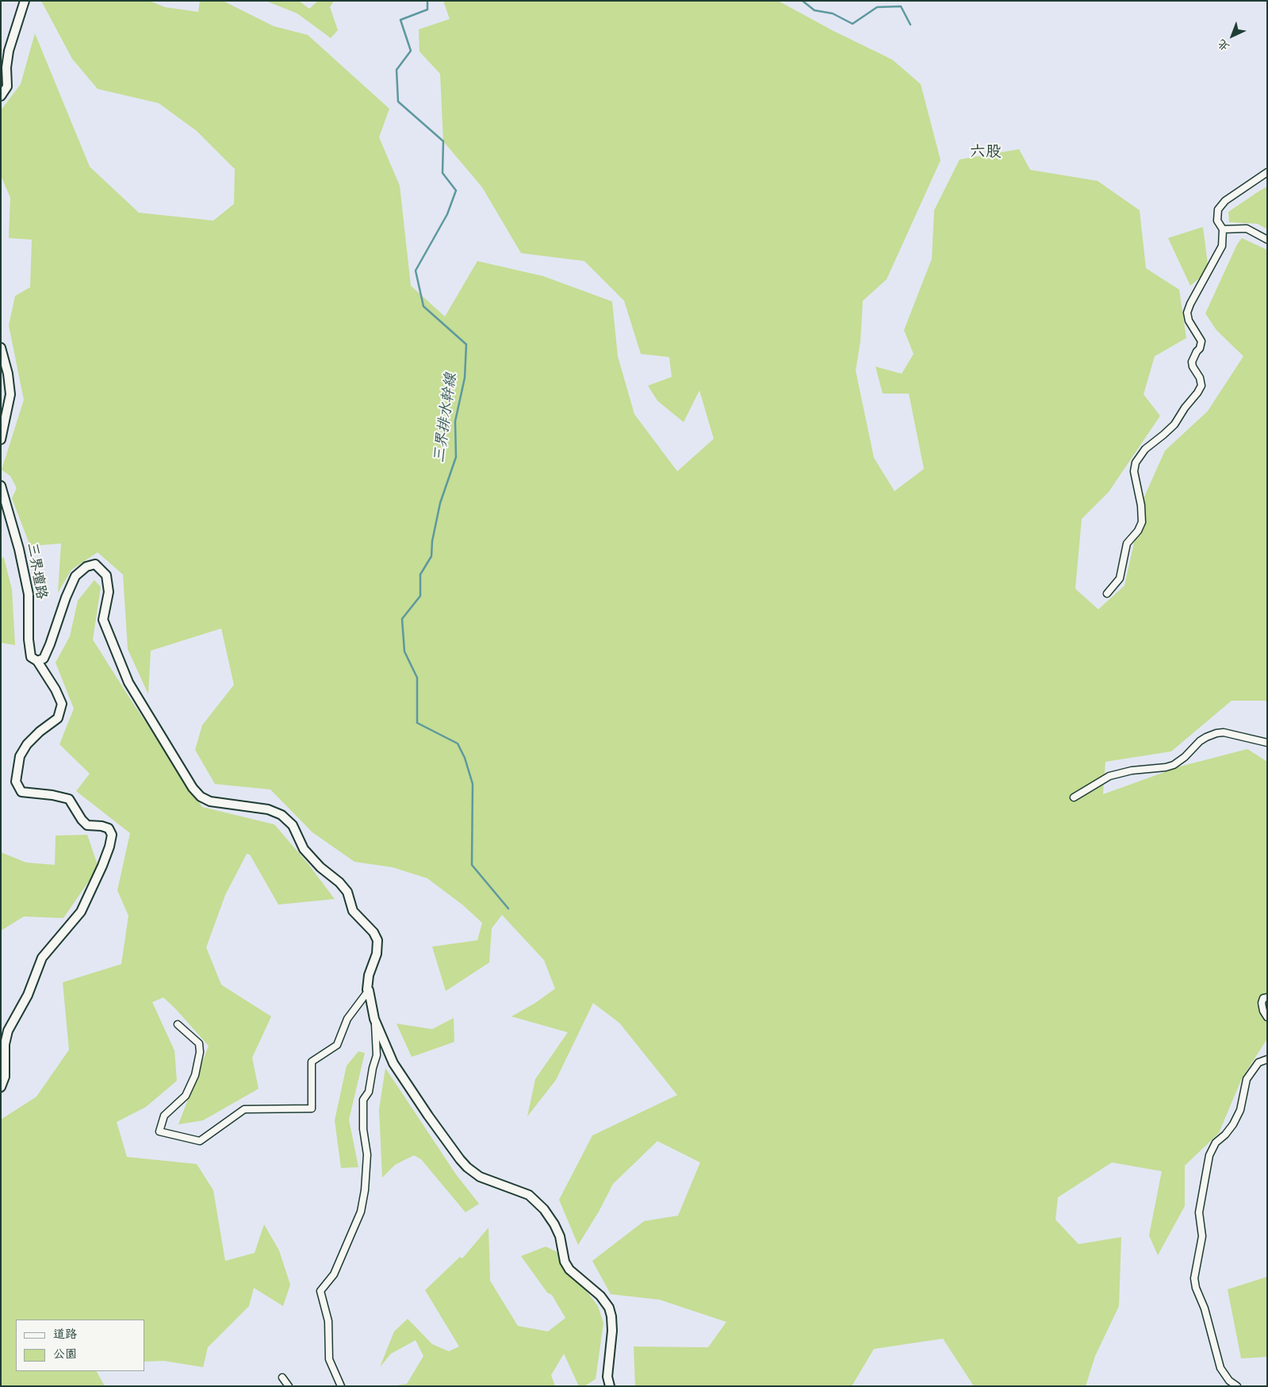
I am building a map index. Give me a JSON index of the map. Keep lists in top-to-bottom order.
{
  "streets": {
    "street": ["三界壇路"]
  },
  "districts": ["六股"],
  "water": ["三界排水幹線"],
  "legend": ["道路", "公園"],
  "north": "bottom left"
}
